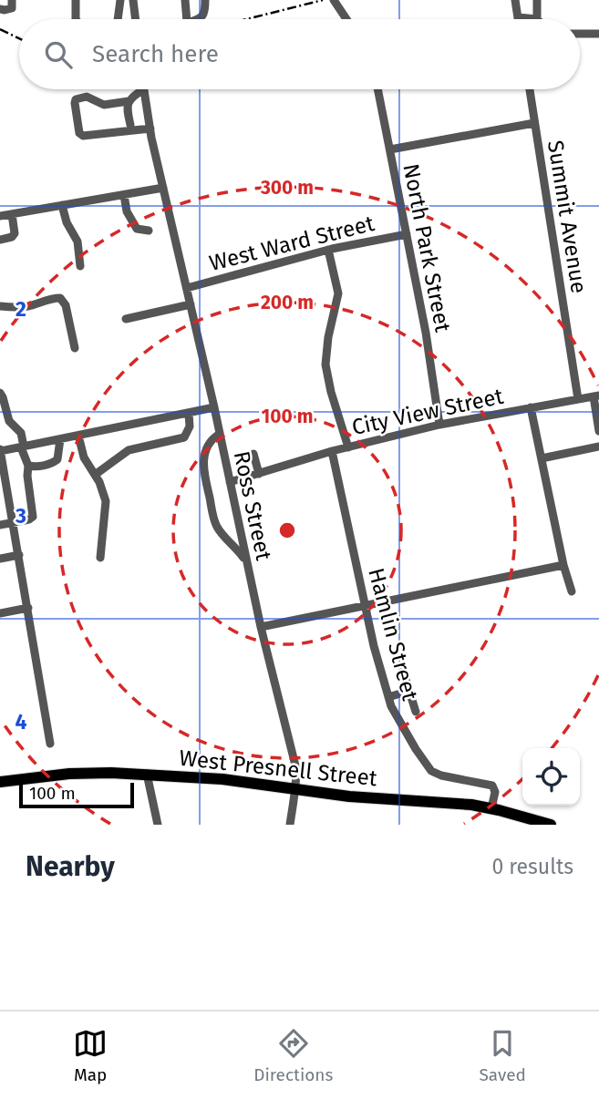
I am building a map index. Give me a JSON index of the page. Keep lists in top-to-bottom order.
{
  "streets": {
    "main road": ["West Presnell Street"],
    "street": [
      "Summit Avenue",
      "West Ward Street",
      "North Park Street",
      "City View Street",
      "Ross Street",
      "Hamlin Street"
    ]
  },
  "crossings": [
    ["Summit Avenue", "City View Street"],
    ["West Ward Street", "North Park Street"],
    ["West Ward Street", "Ross Street"],
    ["North Park Street", "City View Street"],
    ["City View Street", "Ross Street"],
    ["City View Street", "Hamlin Street"],
    ["Ross Street", "West Presnell Street"],
    ["Hamlin Street", "West Presnell Street"]
  ],
  "scale_bar": "100 m",
  "page": {
    "search": "Search here",
    "scale": "100 m",
    "heading": ["Nearby", "0 results"],
    "nav": ["Map", "Directions", "Saved"]
  },
  "grid": {
    "rows": ["2", "3", "4"]
  },
  "rings": ["300 m", "200 m", "100 m"]
}
